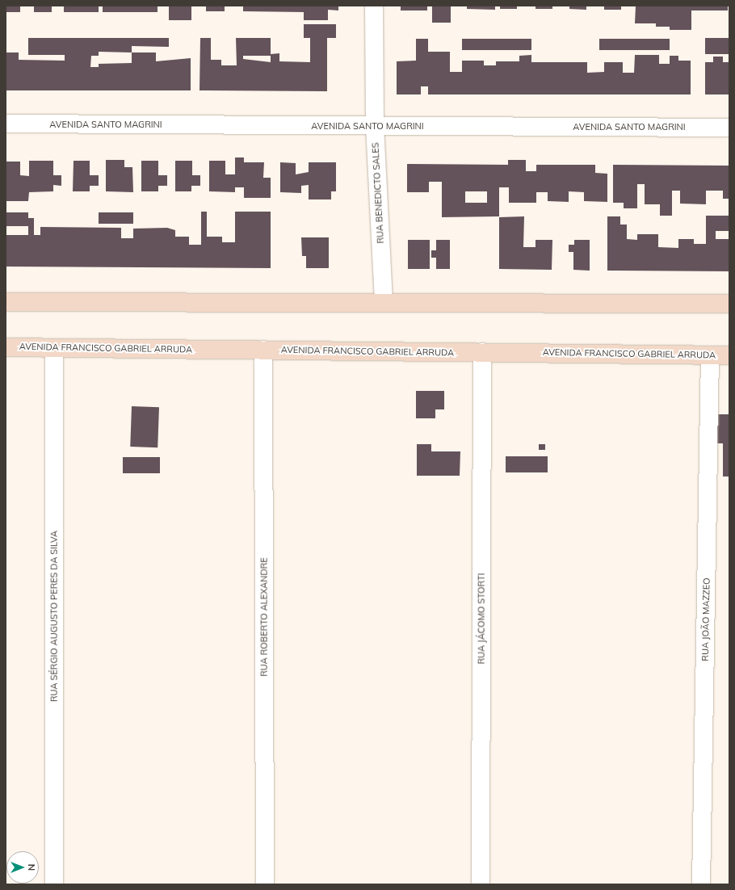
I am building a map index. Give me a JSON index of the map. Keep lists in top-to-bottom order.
{
  "streets": {
    "main road": ["AVENIDA FRANCISCO GABRIEL ARRUDA"],
    "street": [
      "AVENIDA SANTO MAGRINI",
      "RUA BENEDICTO SALES",
      "RUA SÉRGIO AUGUSTO PERES DA SILVA",
      "RUA ROBERTO ALEXANDRE",
      "RUA JÁCOMO STORTI",
      "RUA JOÃO MAZZEO"
    ]
  },
  "crossings": [
    ["AVENIDA SANTO MAGRINI", "RUA BENEDICTO SALES"],
    ["AVENIDA FRANCISCO GABRIEL ARRUDA", "RUA SÉRGIO AUGUSTO PERES DA SILVA"],
    ["AVENIDA FRANCISCO GABRIEL ARRUDA", "RUA ROBERTO ALEXANDRE"],
    ["AVENIDA FRANCISCO GABRIEL ARRUDA", "RUA JÁCOMO STORTI"],
    ["AVENIDA FRANCISCO GABRIEL ARRUDA", "RUA JOÃO MAZZEO"]
  ],
  "north": "right"
}
